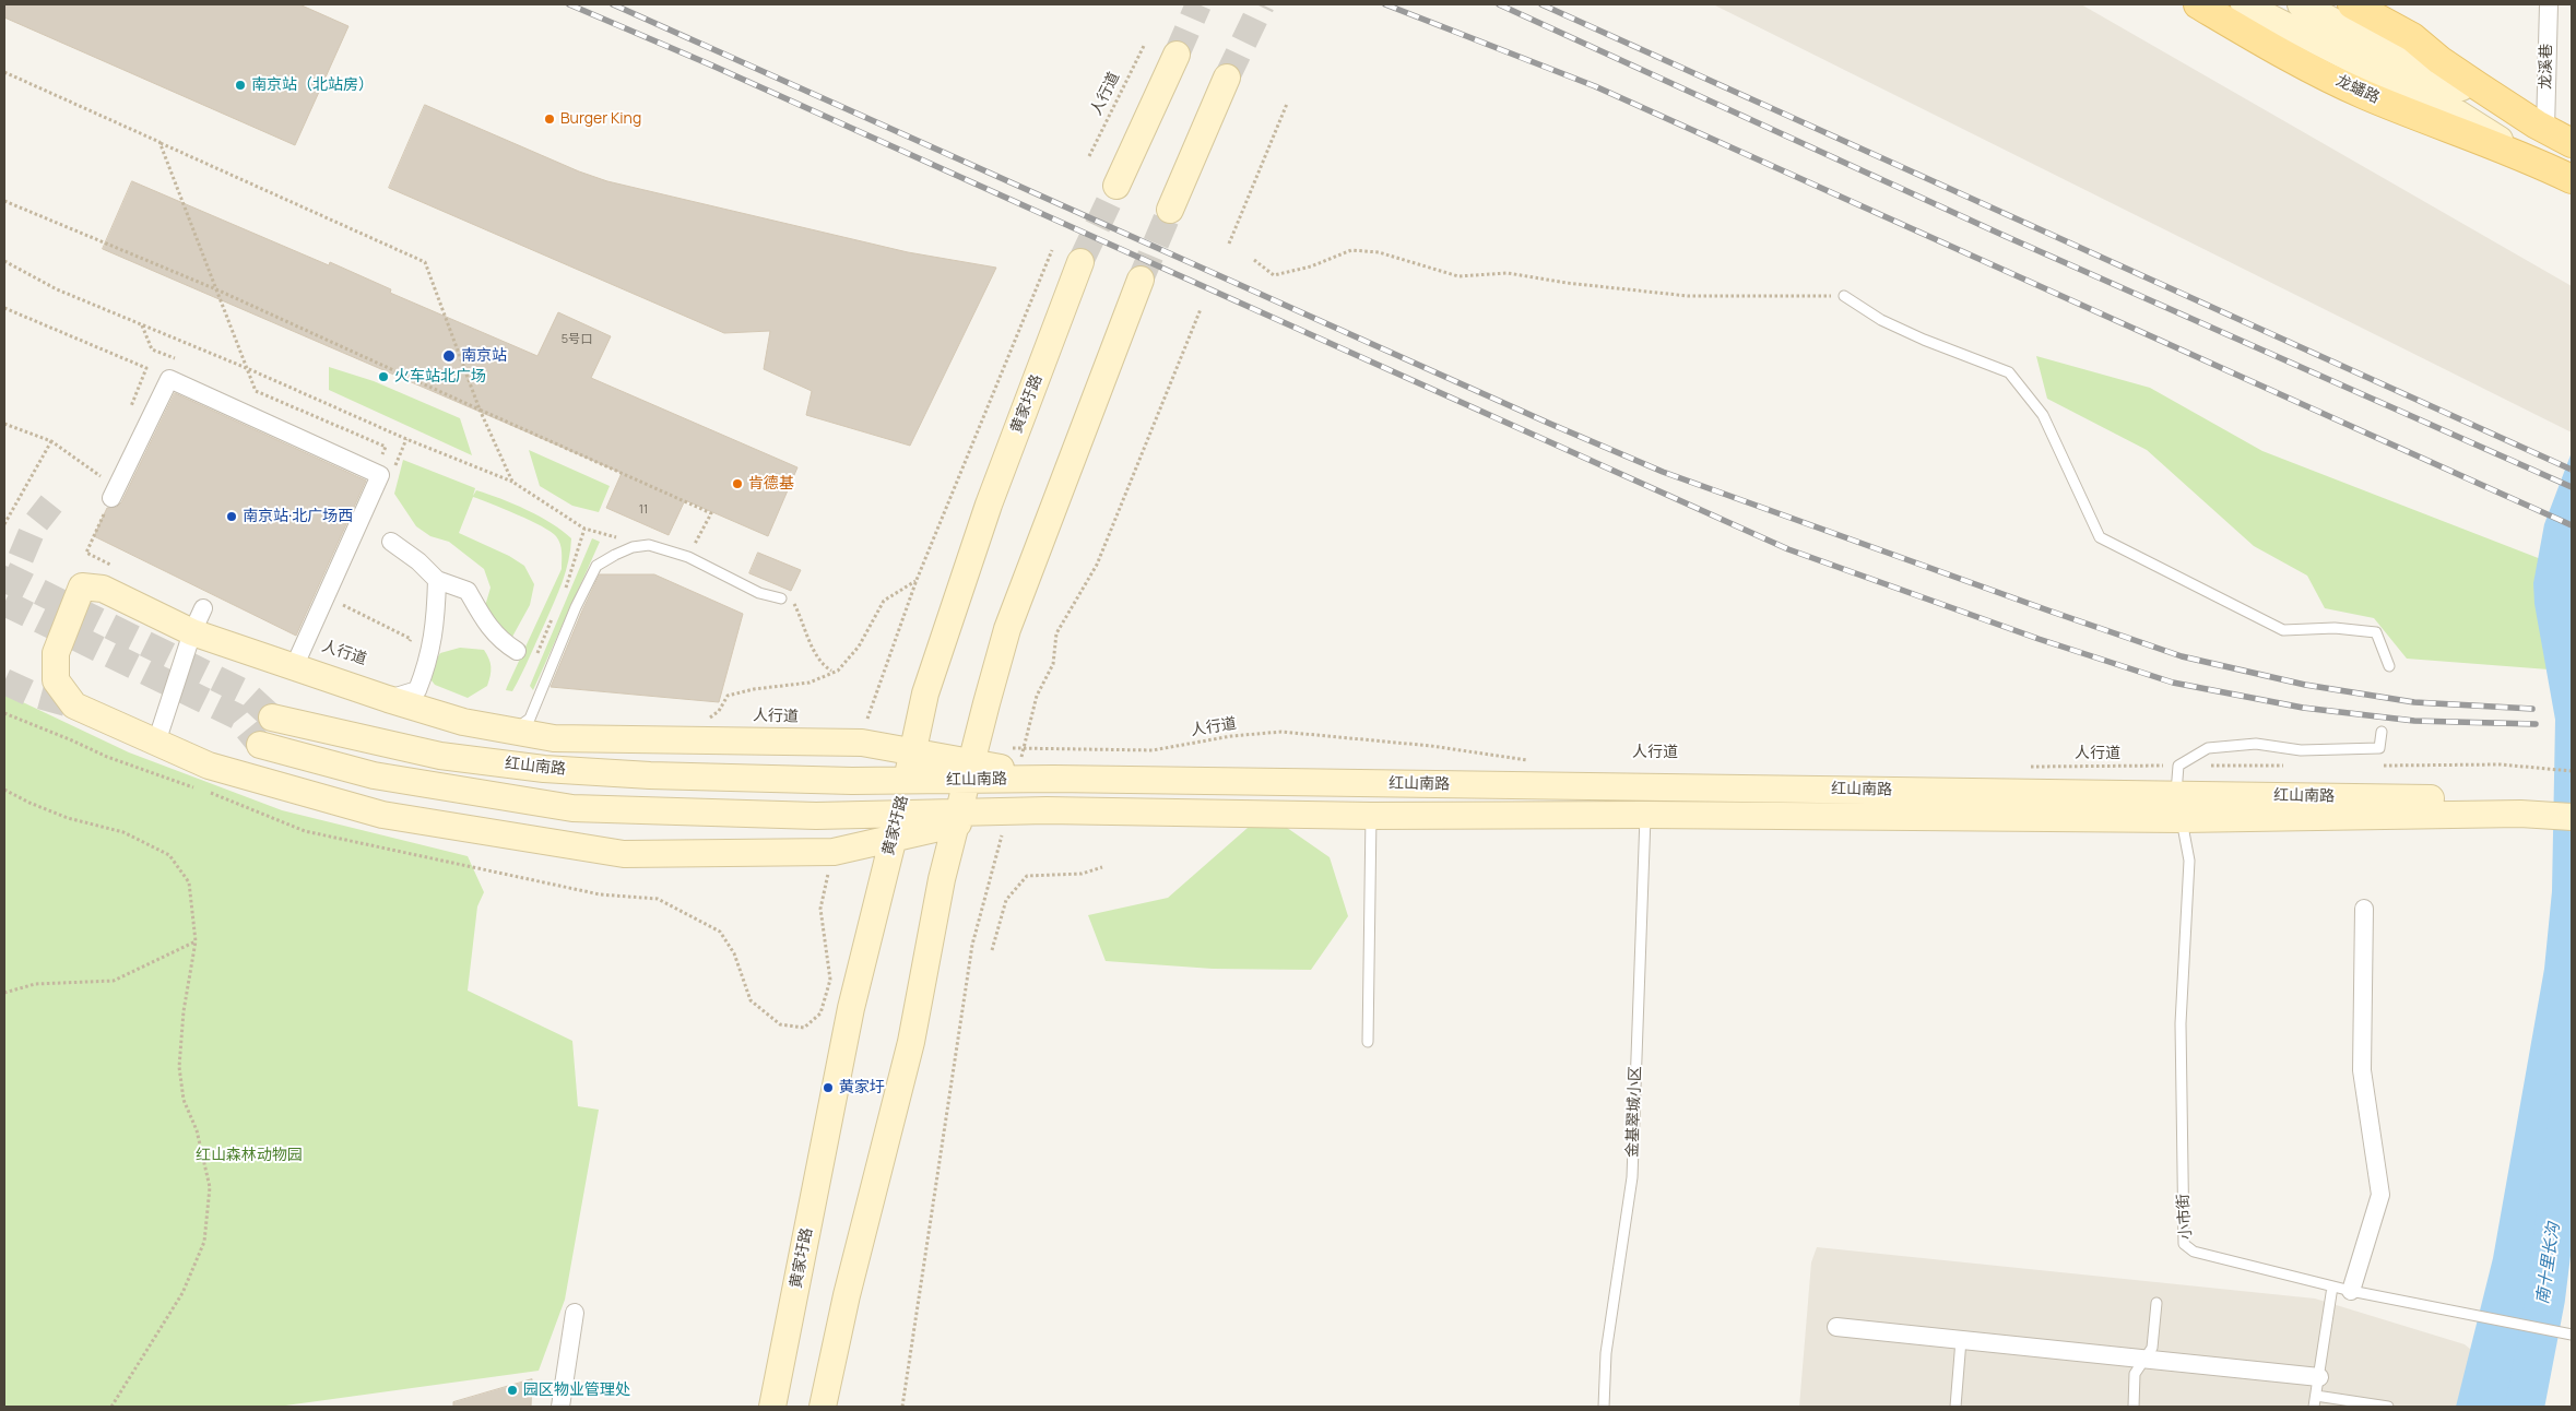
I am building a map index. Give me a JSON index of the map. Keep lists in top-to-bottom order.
{
  "streets": {
    "main road": ["龙蟠路"],
    "street": ["龙溪巷", "黄家圩路", "红山南路"],
    "lane": ["金基翠城小区", "小市街"],
    "path": ["人行道"]
  },
  "crossings": [
    ["人行道", "红山南路"],
    ["黄家圩路", "红山南路"],
    ["红山南路", "金基翠城小区"],
    ["红山南路", "小市街"]
  ],
  "water": ["南十里长沟"],
  "parks": ["红山森林动物园"],
  "places": [
    "南京站（北站房）",
    "Burger King",
    "南京站",
    "火车站北广场",
    "肯德基",
    "南京站·北广场西",
    "黄家圩",
    "园区物业管理处"
  ],
  "house_numbers": ["5号口", "11"]
}
